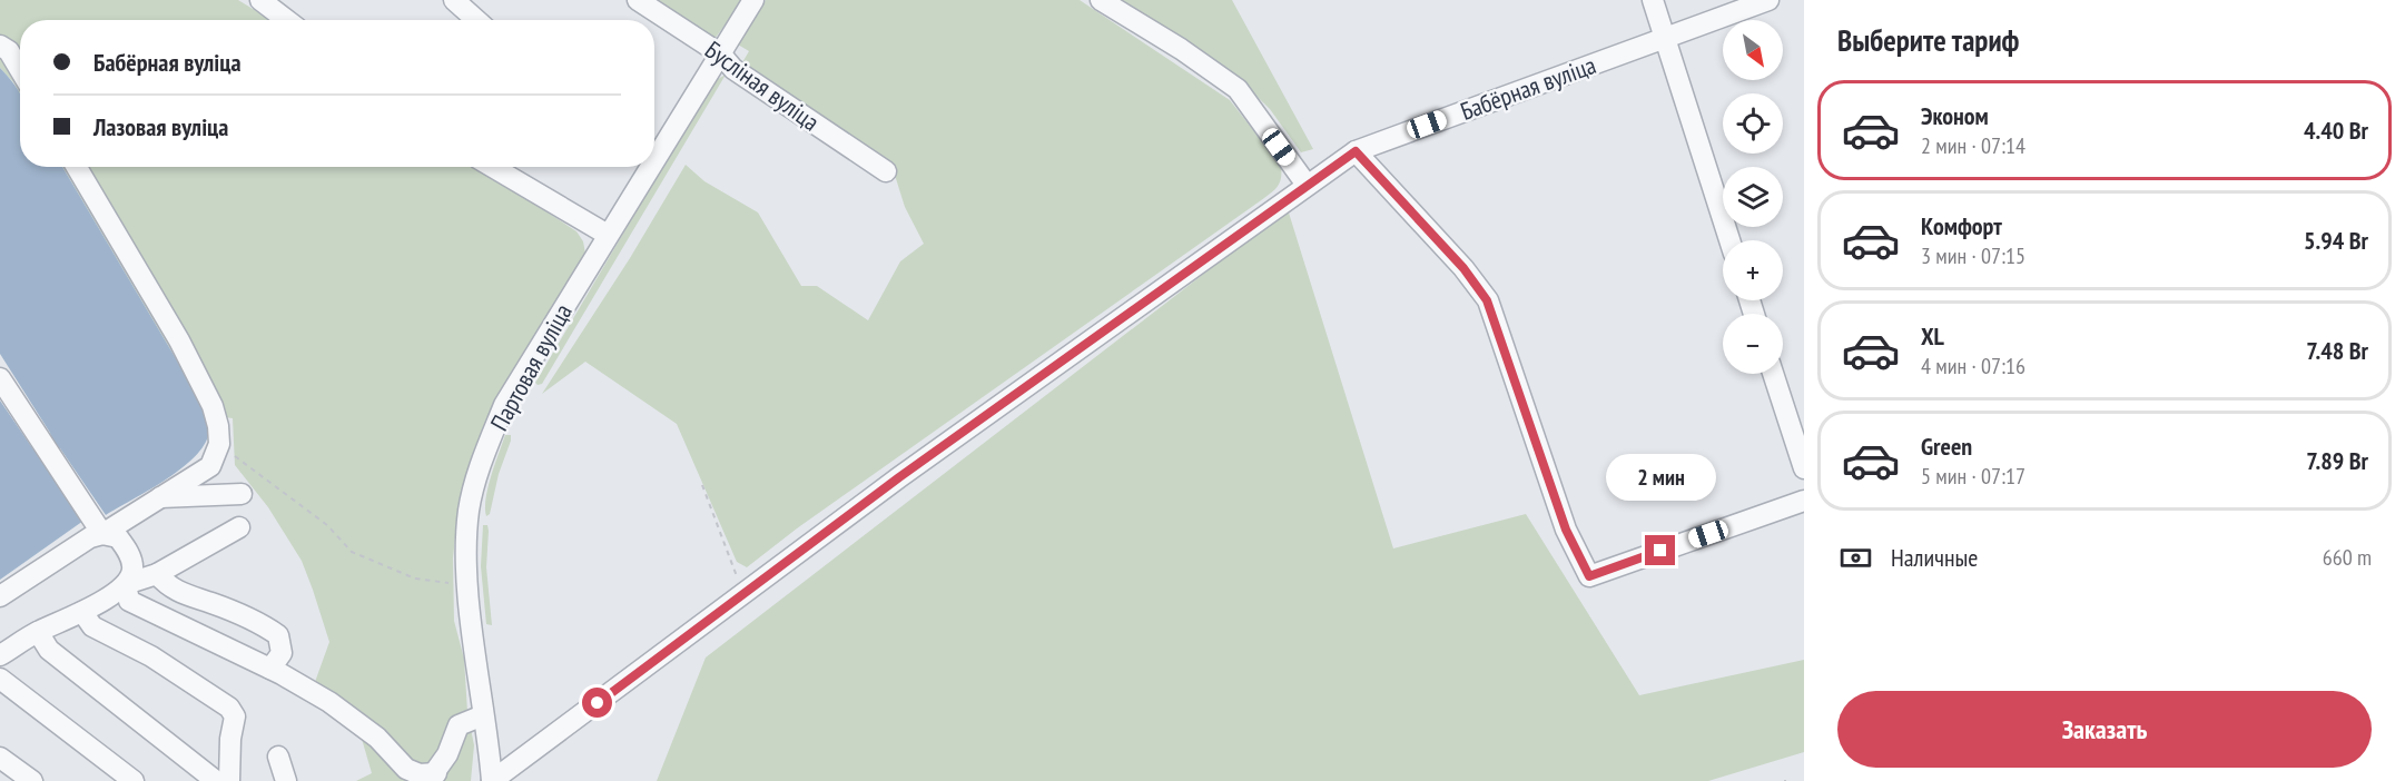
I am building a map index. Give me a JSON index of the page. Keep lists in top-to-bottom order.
{
  "streets": {
    "street": ["Бусліная вуліца", "Бабёрная вуліца", "Партовая вуліца"]
  },
  "crossings": [
    ["Бусліная вуліца", "Партовая вуліца"],
    ["Бабёрная вуліца", "Партовая вуліца"]
  ],
  "north": "bottom right",
  "page": {
    "heading": "Выберите тариф",
    "map_buttons": ["+", "−"],
    "banner": ["Бабёрная вуліца", "Лазовая вуліца"],
    "list": [
      {
        "name": "Эконом",
        "note": "2 мин · 07:14",
        "value": "4.40 Br"
      },
      {
        "name": "Комфорт",
        "note": "3 мин · 07:15",
        "value": "5.94 Br"
      },
      {
        "name": "XL",
        "note": "4 мин · 07:16",
        "value": "7.48 Br"
      },
      {
        "name": "Green",
        "note": "5 мин · 07:17",
        "value": "7.89 Br"
      }
    ],
    "bubble": "2 мин",
    "pay": ["Наличные", "660 m"],
    "buttons": "Заказать"
  }
}
